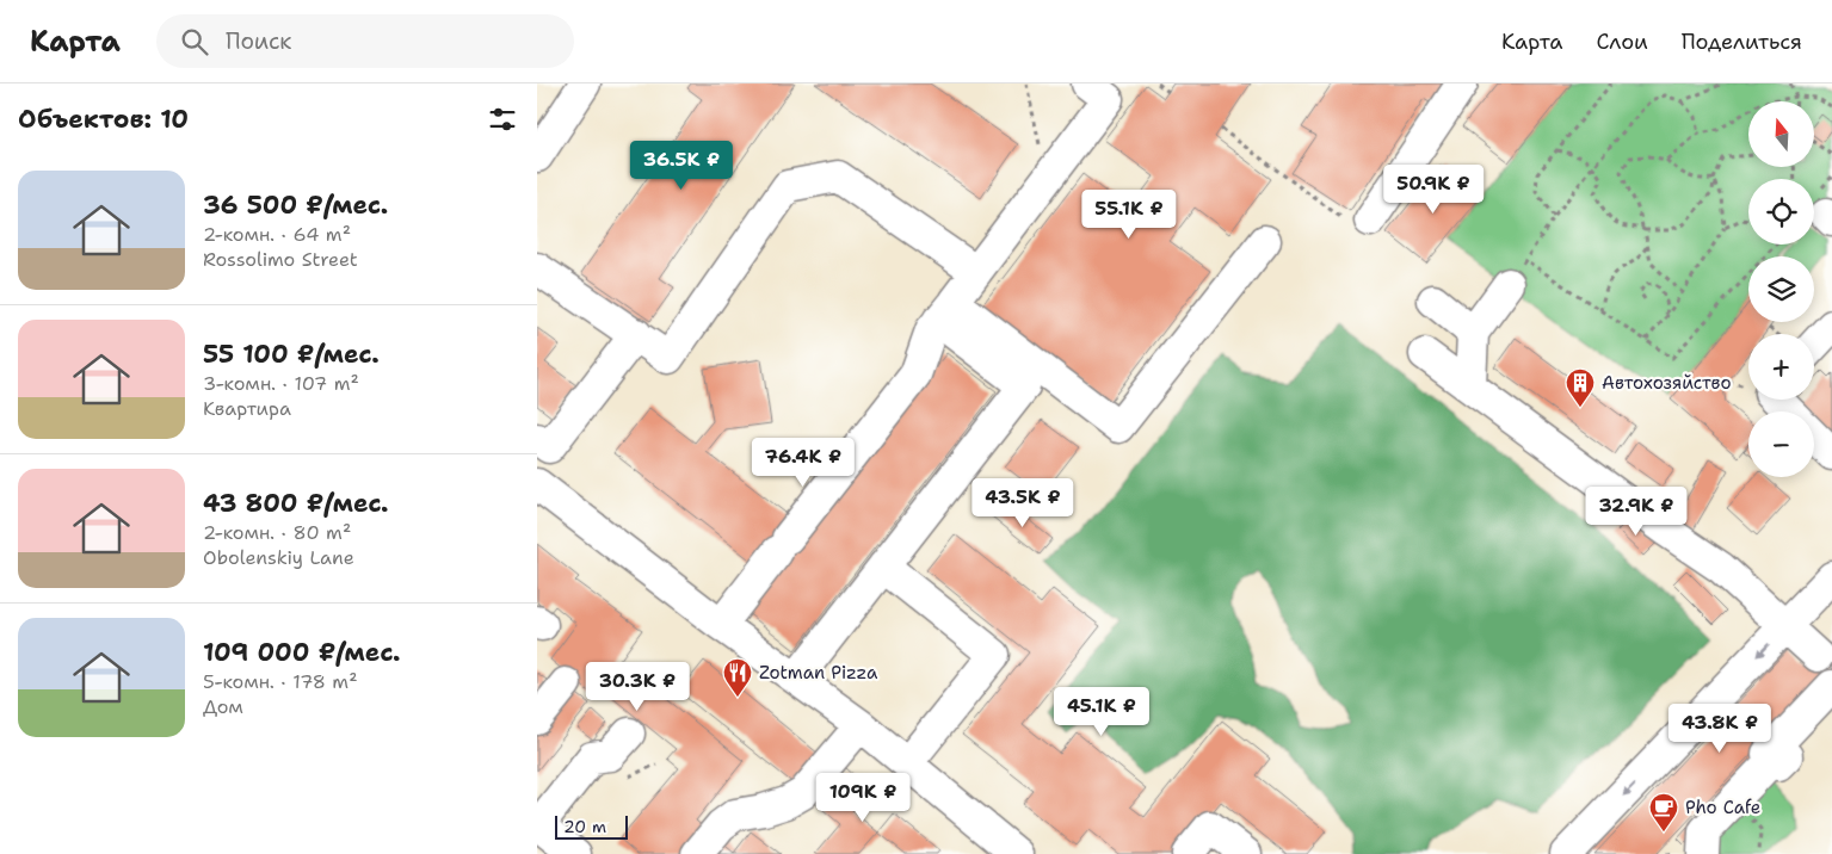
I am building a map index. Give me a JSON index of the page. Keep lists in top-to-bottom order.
{
  "places": {
    "building": ["Автохозяйство"],
    "restaurant": ["Zotman Pizza"],
    "cafe": ["Pho Cafe"]
  },
  "scale_bar": "20 m",
  "north": "top",
  "page": {
    "header": "Карта",
    "search": "Поиск",
    "nav": ["Карта", "Слои", "Поделиться"],
    "heading": "Объектов: 10",
    "map_buttons": ["+", "−"],
    "price": [
      "36.5K ₽",
      "50.9K ₽",
      "55.1K ₽",
      "76.4K ₽",
      "43.5K ₽",
      "32.9K ₽",
      "30.3K ₽",
      "45.1K ₽",
      "43.8K ₽",
      "109K ₽"
    ],
    "list": [
      {
        "name": "36 500 ₽/мес.",
        "note": "2-комн. · 64 m² · Rossolimo Street"
      },
      {
        "name": "55 100 ₽/мес.",
        "note": "3-комн. · 107 m² · Квартира"
      },
      {
        "name": "43 800 ₽/мес.",
        "note": "2-комн. · 80 m² · Obolenskiy Lane"
      },
      {
        "name": "109 000 ₽/мес.",
        "note": "5-комн. · 178 m² · Дом"
      }
    ],
    "scale": "20 m"
  }
}
